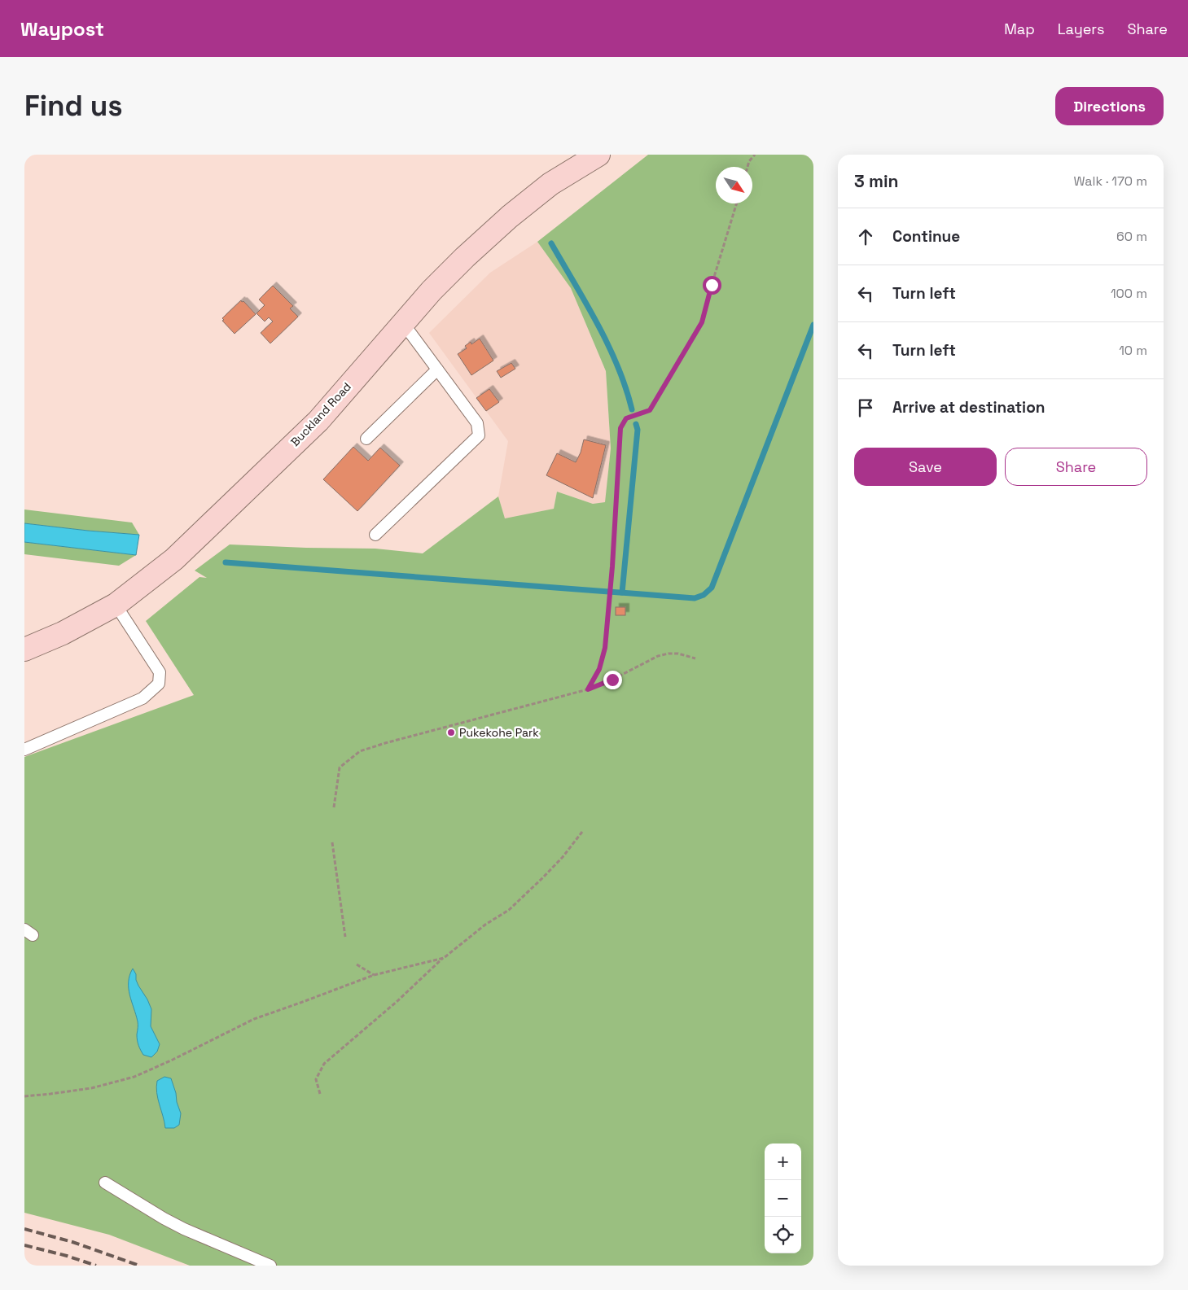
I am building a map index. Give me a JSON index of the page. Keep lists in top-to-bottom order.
{
  "streets": {
    "main road": ["Buckland Road"]
  },
  "places": ["Pukekohe Park"],
  "north": "bottom right",
  "page": {
    "header": "Waypost",
    "nav": ["Map", "Layers", "Share"],
    "buttons": [
      "Directions",
      ["Save", "Share"]
    ],
    "title": "Find us",
    "heading": ["3 min", "Walk · 170 m"],
    "list": [
      ["Continue", "60 m"],
      ["Turn left", "100 m"],
      ["Turn left", "10 m"],
      "Arrive at destination"
    ],
    "map_buttons": ["+", "−"]
  }
}
